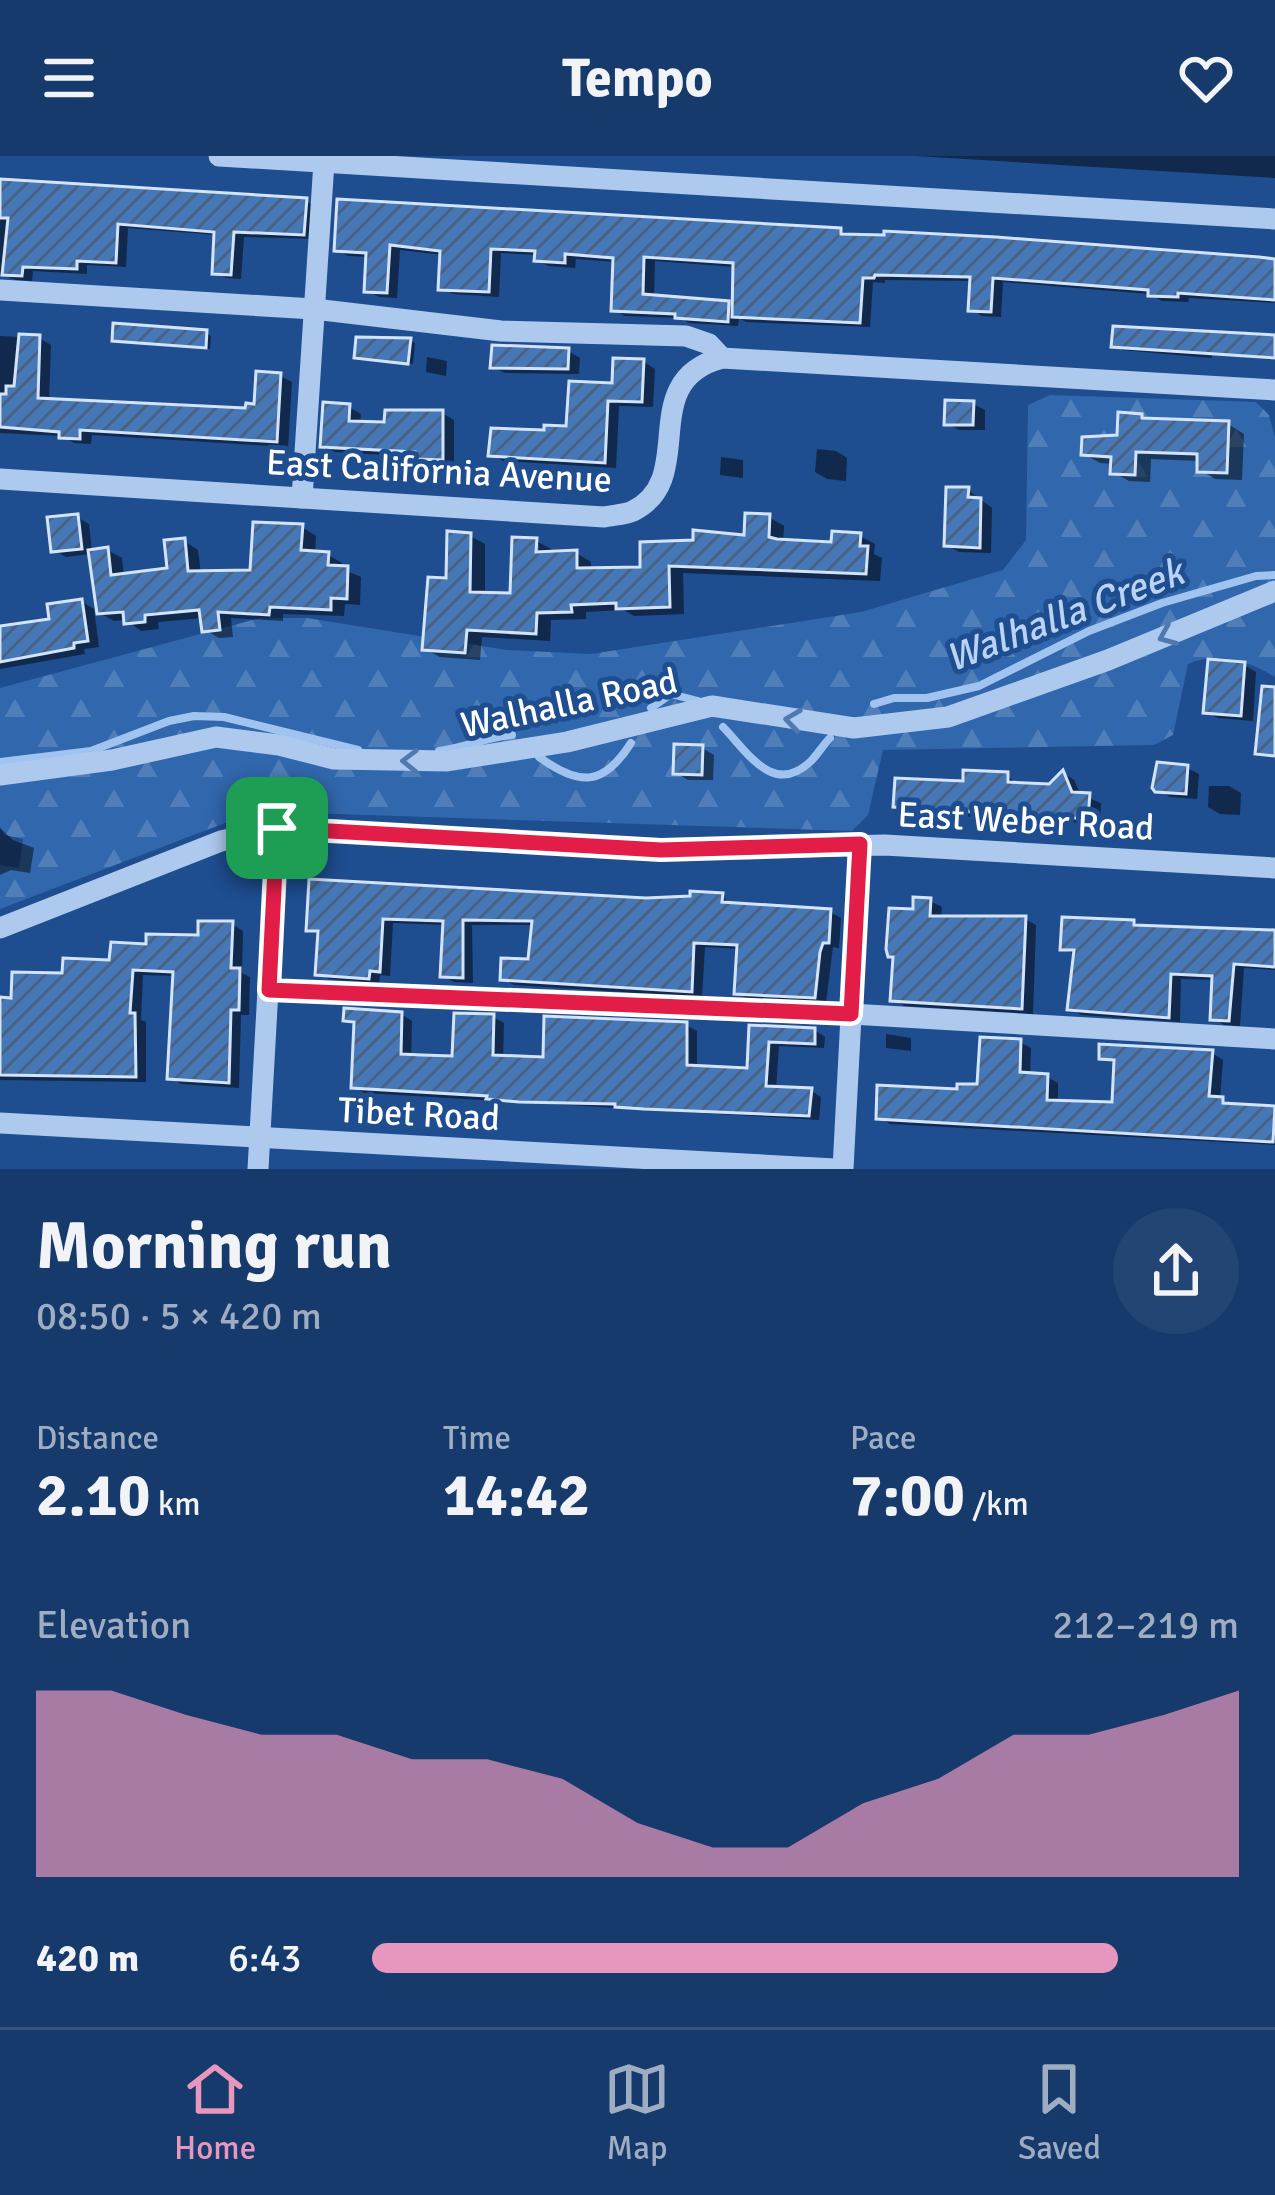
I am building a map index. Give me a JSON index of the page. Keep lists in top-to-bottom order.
{
  "streets": {
    "street": [
      "East California Avenue",
      "Walhalla Road",
      "East Weber Road",
      "Tibet Road"
    ]
  },
  "one_way": ["Walhalla Road"],
  "water": ["Walhalla Creek"],
  "page": {
    "header": "Tempo",
    "heading": ["Morning run", "08:50 · 5 × 420 m"],
    "stats": [
      ["Distance", "2.10 km"],
      ["Time", "14:42"],
      ["Pace", "7:00 /km"]
    ],
    "chart": ["Elevation", "212–219 m"],
    "list": [
      {
        "name": "420 m",
        "note": "6:43"
      }
    ],
    "tabs": ["Home", "Map", "Saved"]
  }
}
